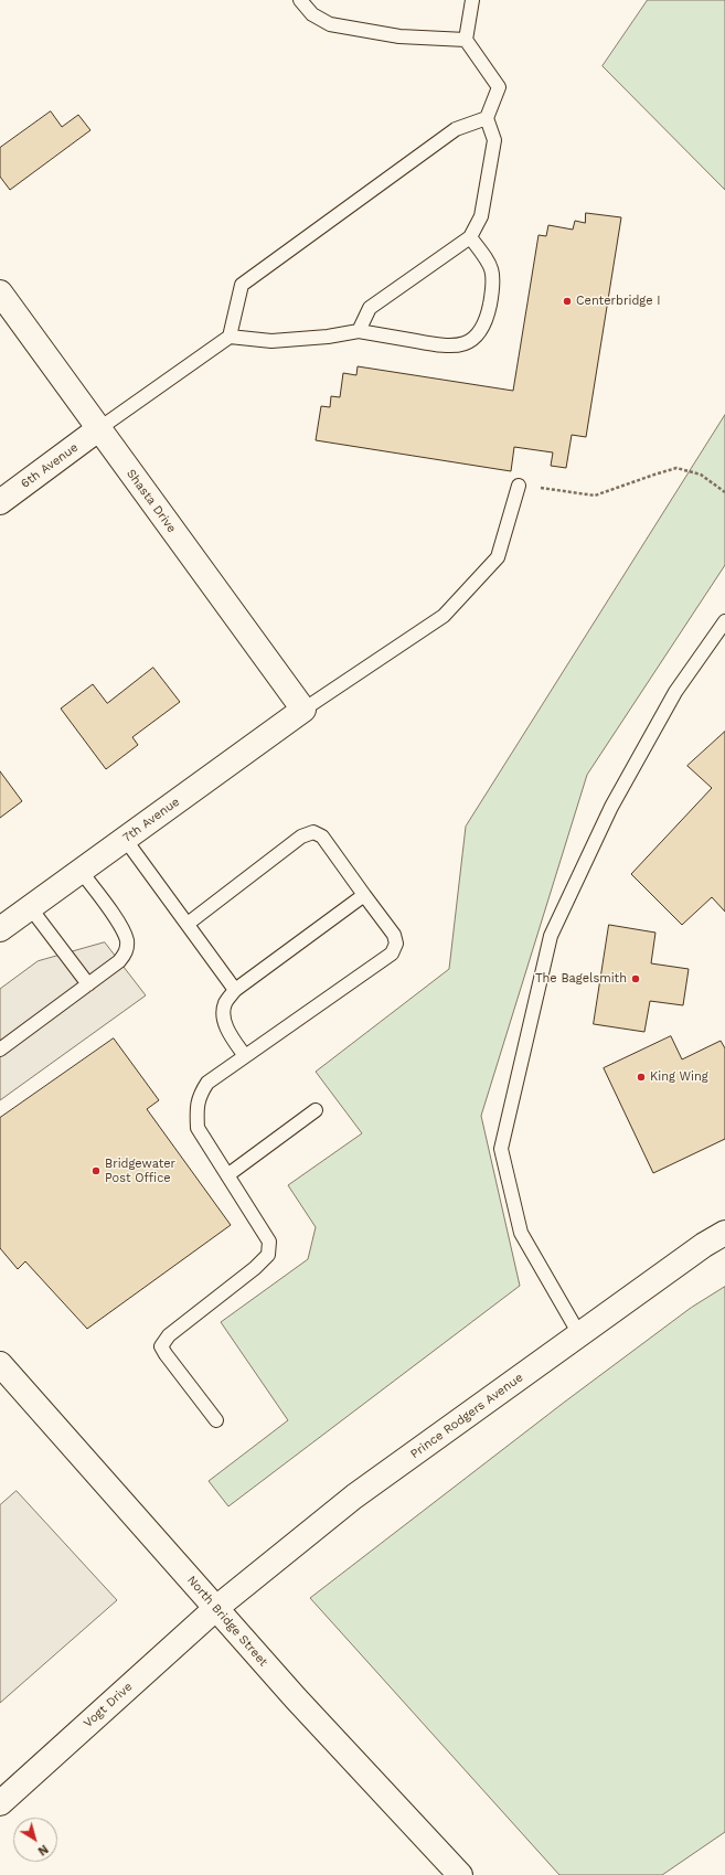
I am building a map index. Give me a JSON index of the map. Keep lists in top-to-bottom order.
{
  "streets": {
    "street": [
      "6th Avenue",
      "Shasta Drive",
      "7th Avenue",
      "Prince Rodgers Avenue",
      "North Bridge Street",
      "Vogt Drive"
    ]
  },
  "crossings": [
    ["6th Avenue", "Shasta Drive"],
    ["Shasta Drive", "7th Avenue"],
    ["Prince Rodgers Avenue", "North Bridge Street"],
    ["Prince Rodgers Avenue", "Vogt Drive"],
    ["North Bridge Street", "Vogt Drive"]
  ],
  "places": [
    "Centerbridge I",
    "The Bagelsmith",
    "King Wing",
    "Bridgewater Post Office"
  ],
  "north": "bottom right"
}
